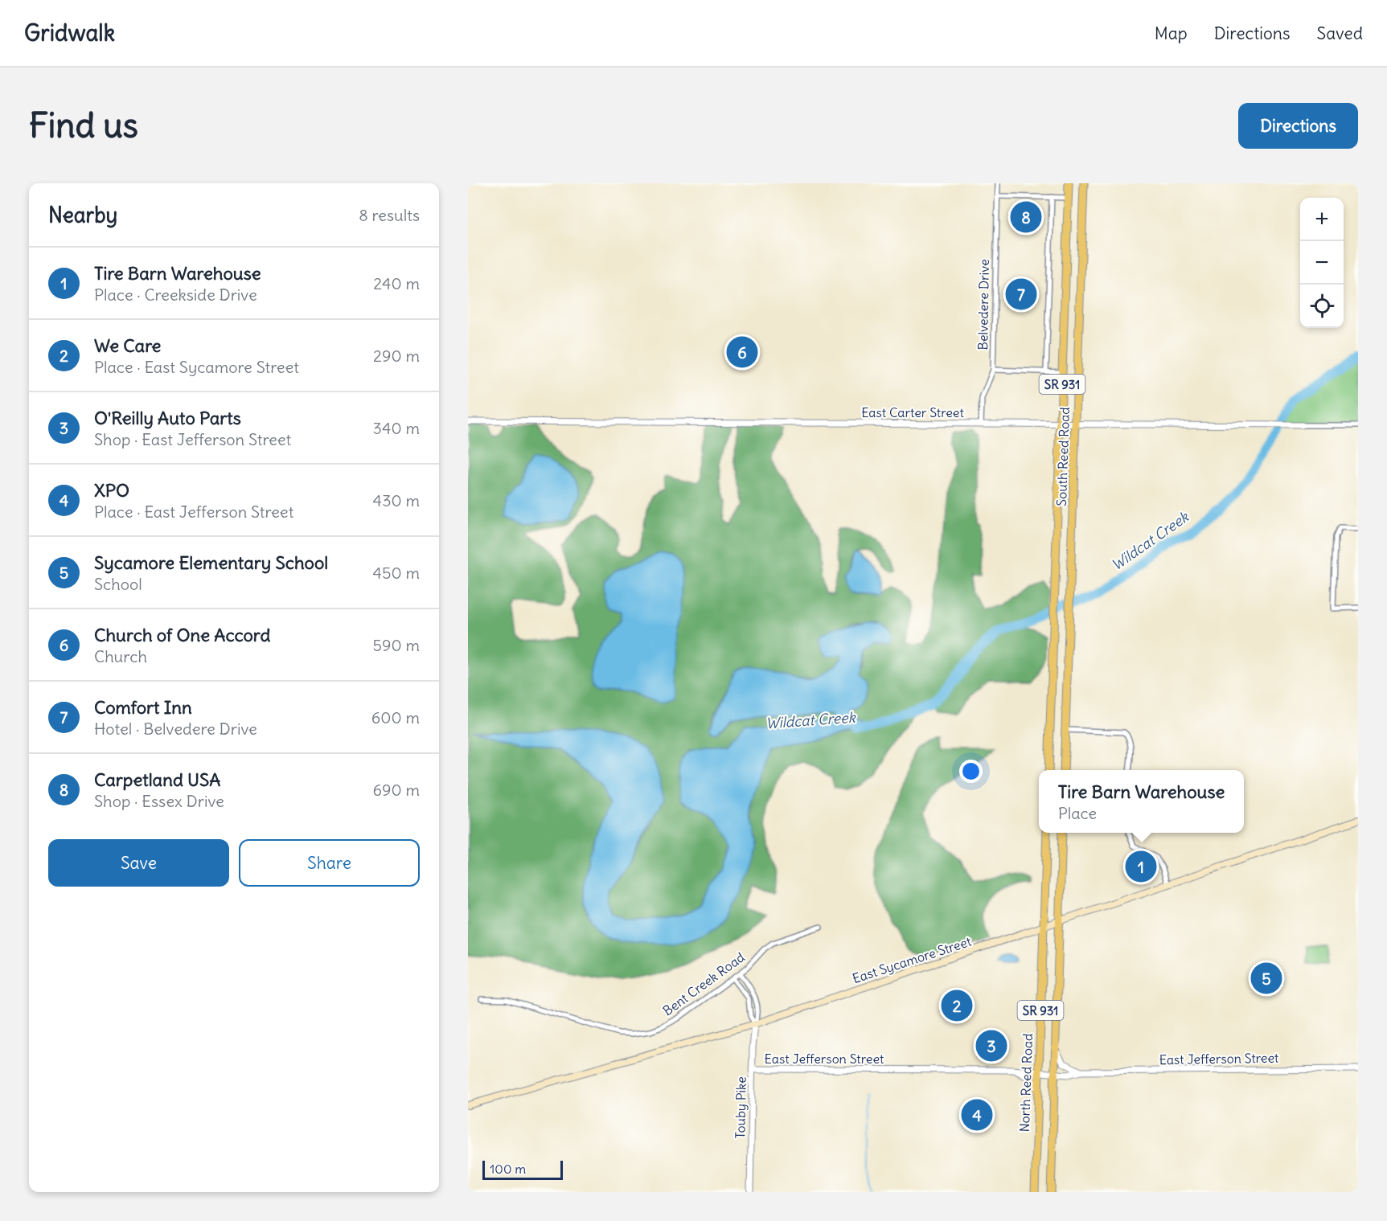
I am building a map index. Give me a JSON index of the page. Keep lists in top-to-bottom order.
{
  "streets": {
    "main road": [
      "SR 931",
      "South Reed Road",
      "East Sycamore Street",
      "North Reed Road"
    ],
    "street": [
      "Belvedere Drive",
      "East Carter Street",
      "Bent Creek Road",
      "East Jefferson Street",
      "Touby Pike"
    ]
  },
  "crossings": [
    ["Belvedere Drive", "East Carter Street"],
    ["SR 931", "South Reed Road"],
    ["SR 931", "East Sycamore Street"],
    ["SR 931", "East Jefferson Street"],
    ["East Carter Street", "South Reed Road"],
    ["East Sycamore Street", "North Reed Road"],
    ["East Sycamore Street", "Touby Pike"],
    ["Bent Creek Road", "Touby Pike"],
    ["East Jefferson Street", "North Reed Road"],
    ["East Jefferson Street", "Touby Pike"]
  ],
  "water": ["Wildcat Creek"],
  "scale_bar": "100 m",
  "page": {
    "header": "Gridwalk",
    "nav": ["Map", "Directions", "Saved"],
    "buttons": [
      "Directions",
      ["Save", "Share"]
    ],
    "title": "Find us",
    "heading": ["Nearby", "8 results"],
    "map_buttons": ["+", "−"],
    "pins": [
      "8",
      "7",
      "6",
      "1",
      "5",
      "2",
      "3",
      "4"
    ],
    "list": [
      {
        "mark": "1",
        "name": "Tire Barn Warehouse",
        "note": "Place · Creekside Drive",
        "value": "240 m"
      },
      {
        "mark": "2",
        "name": "We Care",
        "note": "Place · East Sycamore Street",
        "value": "290 m"
      },
      {
        "mark": "3",
        "name": "O'Reilly Auto Parts",
        "note": "Shop · East Jefferson Street",
        "value": "340 m"
      },
      {
        "mark": "4",
        "name": "XPO",
        "note": "Place · East Jefferson Street",
        "value": "430 m"
      },
      {
        "mark": "5",
        "name": "Sycamore Elementary School",
        "note": "School",
        "value": "450 m"
      },
      {
        "mark": "6",
        "name": "Church of One Accord",
        "note": "Church",
        "value": "590 m"
      },
      {
        "mark": "7",
        "name": "Comfort Inn",
        "note": "Hotel · Belvedere Drive",
        "value": "600 m"
      },
      {
        "mark": "8",
        "name": "Carpetland USA",
        "note": "Shop · Essex Drive",
        "value": "690 m"
      }
    ],
    "popup": ["Tire Barn Warehouse", "Place"],
    "scale": "100 m"
  }
}
